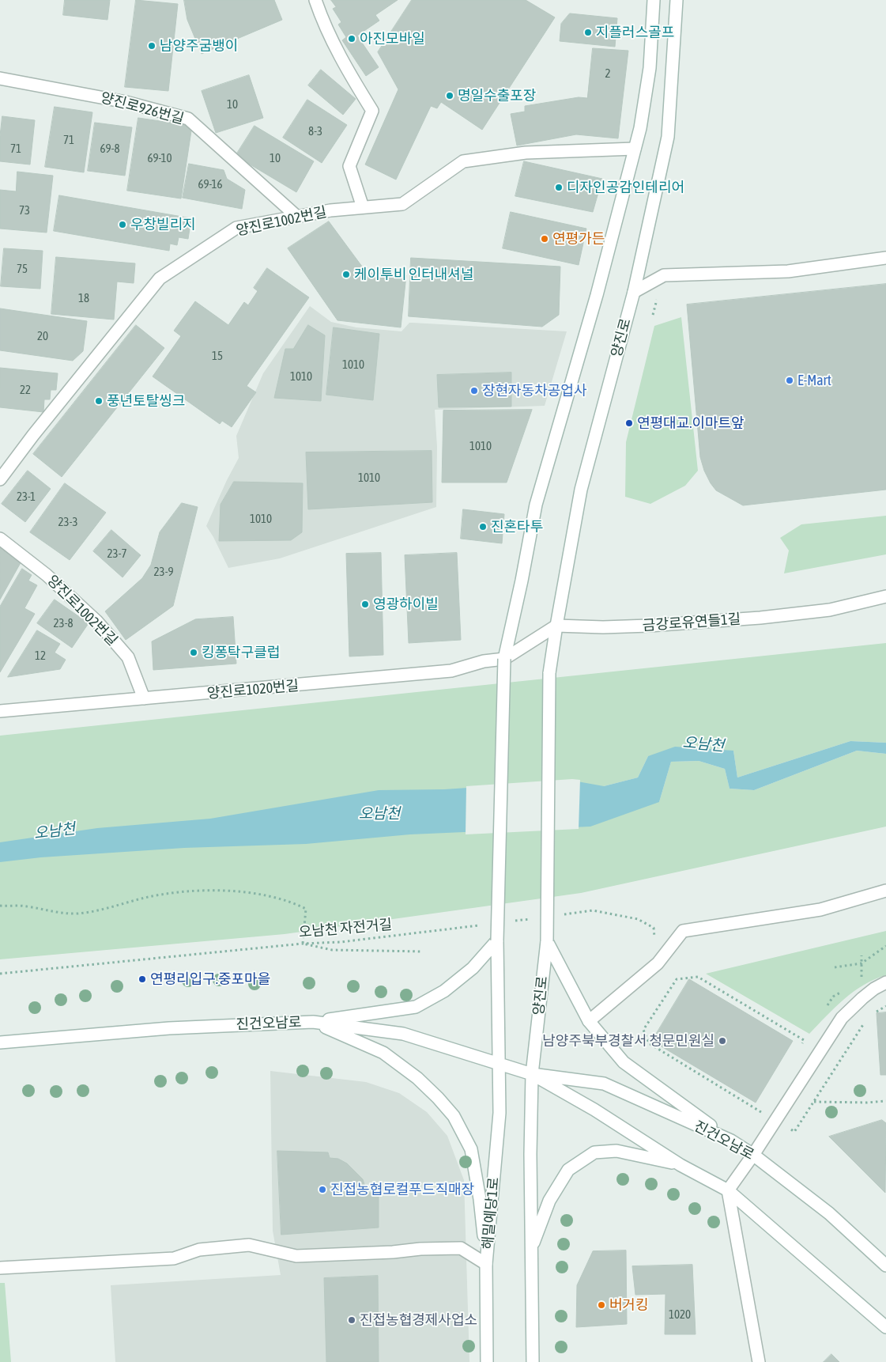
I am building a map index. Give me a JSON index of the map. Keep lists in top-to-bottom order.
{
  "streets": {
    "main road": [
      "양진로926번길",
      "양진로1002번길",
      "양진로",
      "금강로유연들1길",
      "양진로1020번길",
      "진건오남로",
      "해밀예당1로"
    ],
    "path": ["오남천 자전거길"]
  },
  "crossings": [
    ["양진로926번길", "양진로1002번길"],
    ["양진로1002번길", "양진로1020번길"],
    ["양진로", "금강로유연들1길"],
    ["양진로", "진건오남로"],
    ["진건오남로", "해밀예당1로"]
  ],
  "water": ["오남천"],
  "places": [
    "지플러스골프",
    "아진모바일",
    "남양주굼뱅이",
    "명일수출포장",
    "디자인공감인테리어",
    "우창빌리지",
    "연평가든",
    "케이투비 인터내셔널",
    "E-Mart",
    "장현자동차공업사",
    "풍년토탈씽크",
    "연평대교.이마트앞",
    "진혼타투",
    "영광하이빌",
    "킹퐁탁구클럽",
    "연평리입구.중포마을",
    "남양주북부경찰서 청문민원실",
    "진접농협로컬푸드직매장",
    "버거킹",
    "진접농협경제사업소"
  ],
  "house_numbers": [
    "2",
    "10",
    "8-3",
    "71",
    "71",
    "69-8",
    "69-10",
    "10",
    "69-16",
    "73",
    "75",
    "18",
    "20",
    "15",
    "1010",
    "1010",
    "22",
    "1010",
    "1010",
    "23-1",
    "1010",
    "23-3",
    "23-7",
    "23-9",
    "23-8",
    "12",
    "1020"
  ]
}
